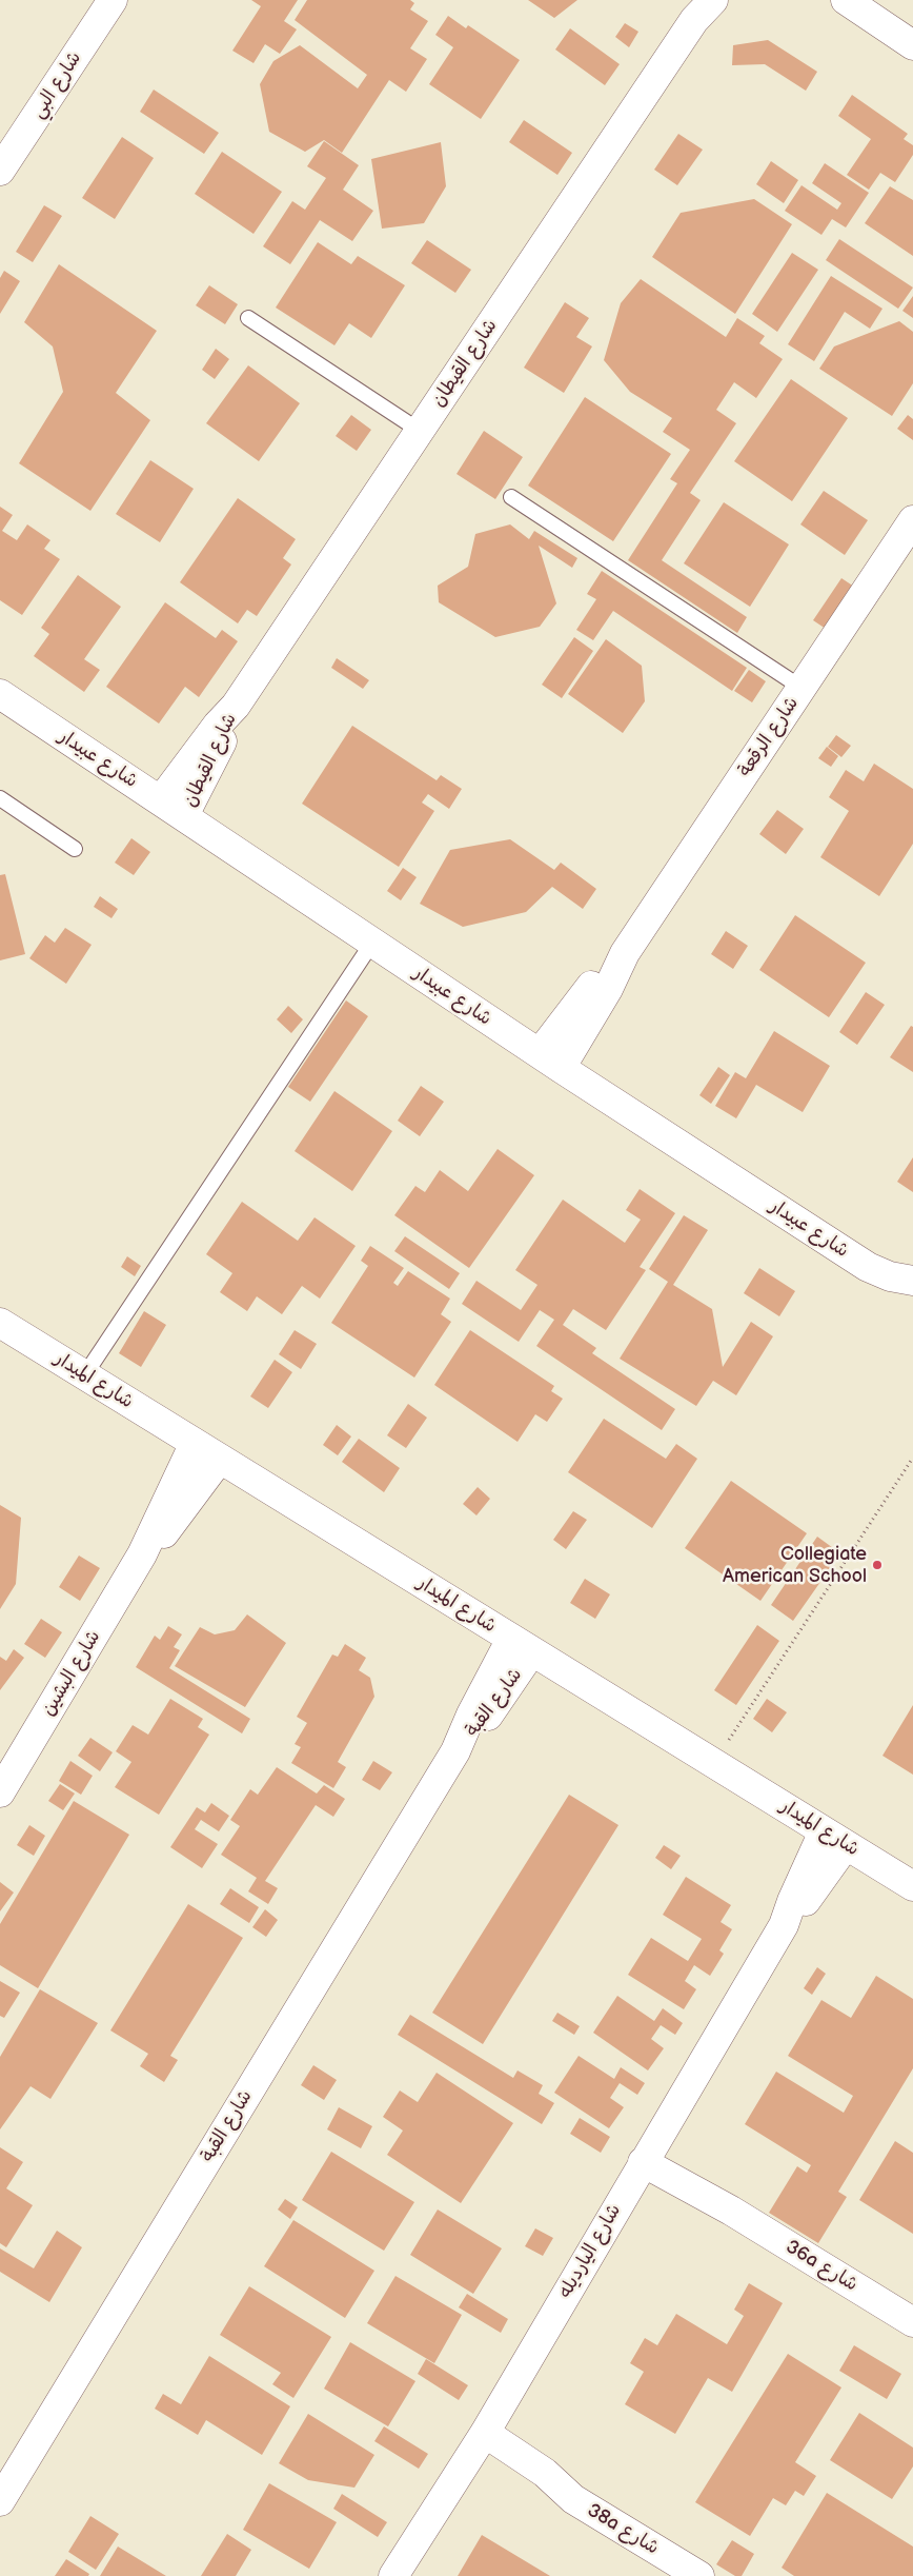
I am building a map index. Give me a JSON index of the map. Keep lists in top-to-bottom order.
{
  "streets": {
    "street": [
      "شارع البي",
      "شارع القيطان",
      "شارع الرقعة",
      "شارع عبيدار",
      "شارع الميدار",
      "شارع البشين",
      "شارع القبة",
      "شارع اليارديله",
      "36a شارع",
      "38a شارع"
    ]
  },
  "crossings": [
    ["شارع القيطان", "شارع عبيدار"],
    ["شارع الرقعة", "شارع عبيدار"],
    ["شارع الميدار", "شارع البشين"],
    ["شارع الميدار", "شارع القبة"],
    ["شارع الميدار", "شارع اليارديله"],
    ["شارع اليارديله", "36a شارع"],
    ["شارع اليارديله", "38a شارع"]
  ],
  "places": ["Collegiate American School"]
}
